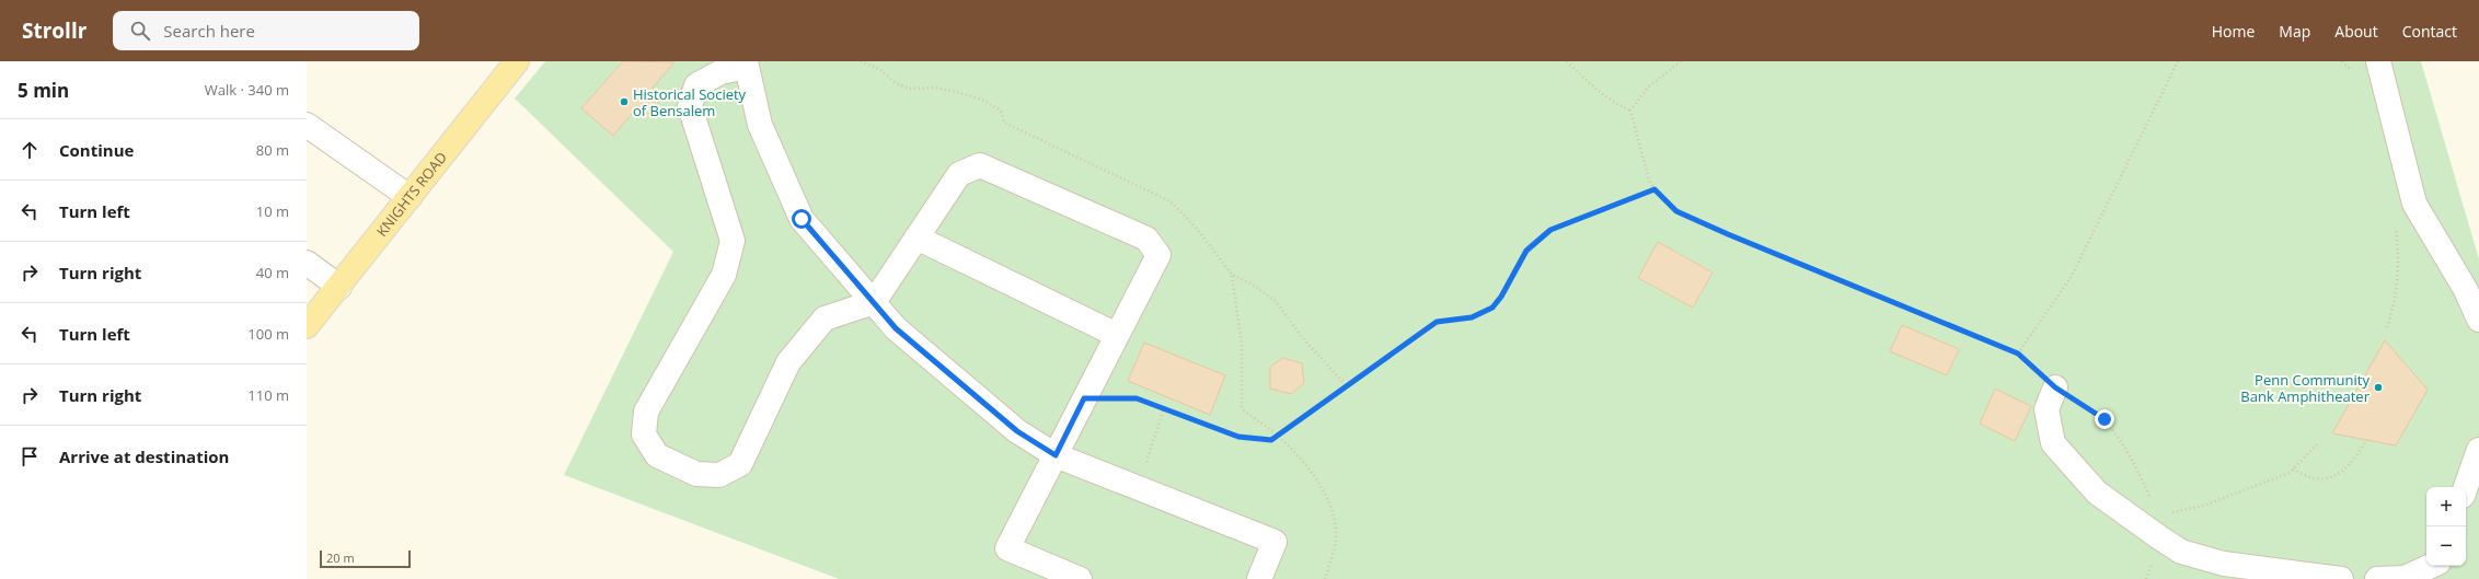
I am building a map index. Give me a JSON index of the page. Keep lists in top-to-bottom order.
{
  "streets": {
    "main road": ["KNIGHTS ROAD"]
  },
  "places": ["Historical Society of Bensalem", "Penn Community Bank Amphitheater"],
  "scale_bar": "20 m",
  "page": {
    "header": "Strollr",
    "search": "Search here",
    "nav": [
      "Home",
      "Map",
      "About",
      "Contact"
    ],
    "heading": ["5 min", "Walk · 340 m"],
    "list": [
      ["Continue", "80 m"],
      ["Turn left", "10 m"],
      ["Turn right", "40 m"],
      ["Turn left", "100 m"],
      ["Turn right", "110 m"],
      "Arrive at destination"
    ],
    "map_buttons": ["+", "−"],
    "scale": "20 m"
  }
}
